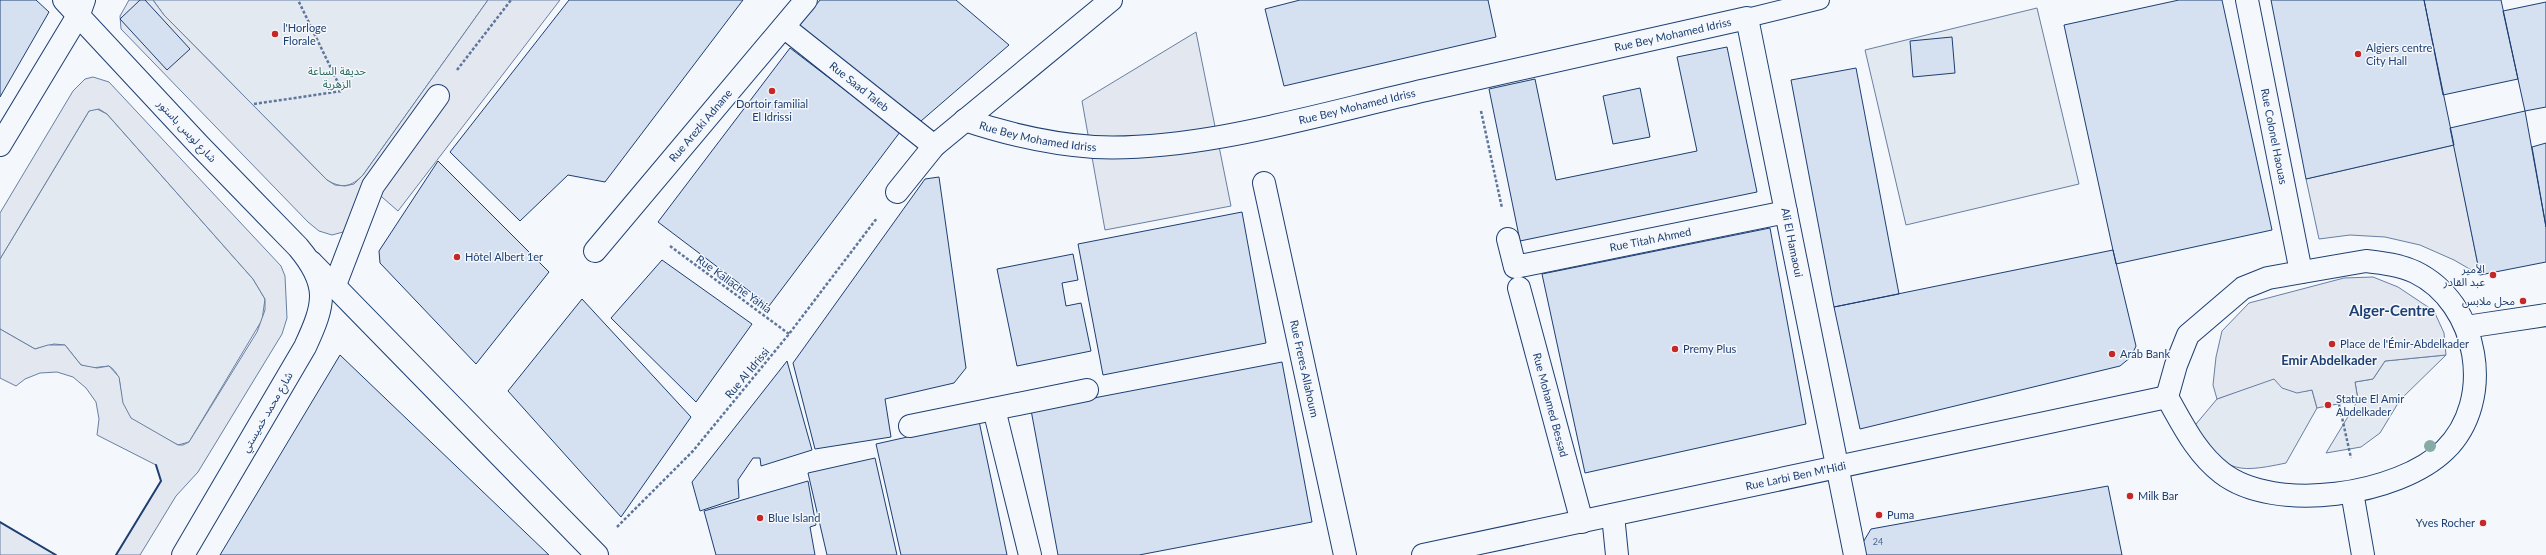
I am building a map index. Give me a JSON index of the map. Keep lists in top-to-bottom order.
{
  "streets": {
    "street": [
      "Rue Bey Mohamed Idriss",
      "Rue Saad Taleb",
      "Rue Arezki Adnane",
      "شارع لويس باستور",
      "Rue Colonel Haouas",
      "Rue Titah Ahmed",
      "Ali El Hamaoui",
      "Rue Freres Allahoum",
      "Rue Mohamed Bessad",
      "شارع محمد خميستي",
      "Rue Larbi Ben M'Hidi"
    ],
    "path": ["Rue Kallache Yahia", "Rue Al Idrissi"]
  },
  "crossings": [
    ["Rue Bey Mohamed Idriss", "Ali El Hamaoui"],
    ["Rue Saad Taleb", "Rue Arezki Adnane"],
    ["شارع لويس باستور", "Rue Al Idrissi"],
    ["شارع لويس باستور", "شارع محمد خميستي"],
    ["Rue Titah Ahmed", "Ali El Hamaoui"],
    ["Ali El Hamaoui", "Rue Larbi Ben M'Hidi"],
    ["Rue Kallache Yahia", "Rue Al Idrissi"],
    ["Rue Mohamed Bessad", "Rue Larbi Ben M'Hidi"]
  ],
  "districts": ["Alger-Centre", "Emir Abdelkader"],
  "parks": ["حديقة الساعة الزهرية"],
  "places": [
    "l'Horloge Florale",
    "Algiers centre City Hall",
    "Dortoir familial El Idrissi",
    "Hôtel Albert 1er",
    "الأمير عبد القادر",
    "محل ملابس",
    "Place de l'Émir-Abdelkader",
    "Premy Plus",
    "Arab Bank",
    "Statue El Amir Abdelkader",
    "Milk Bar",
    "Puma",
    "Blue Island",
    "Yves Rocher"
  ],
  "house_numbers": ["24"]
}
